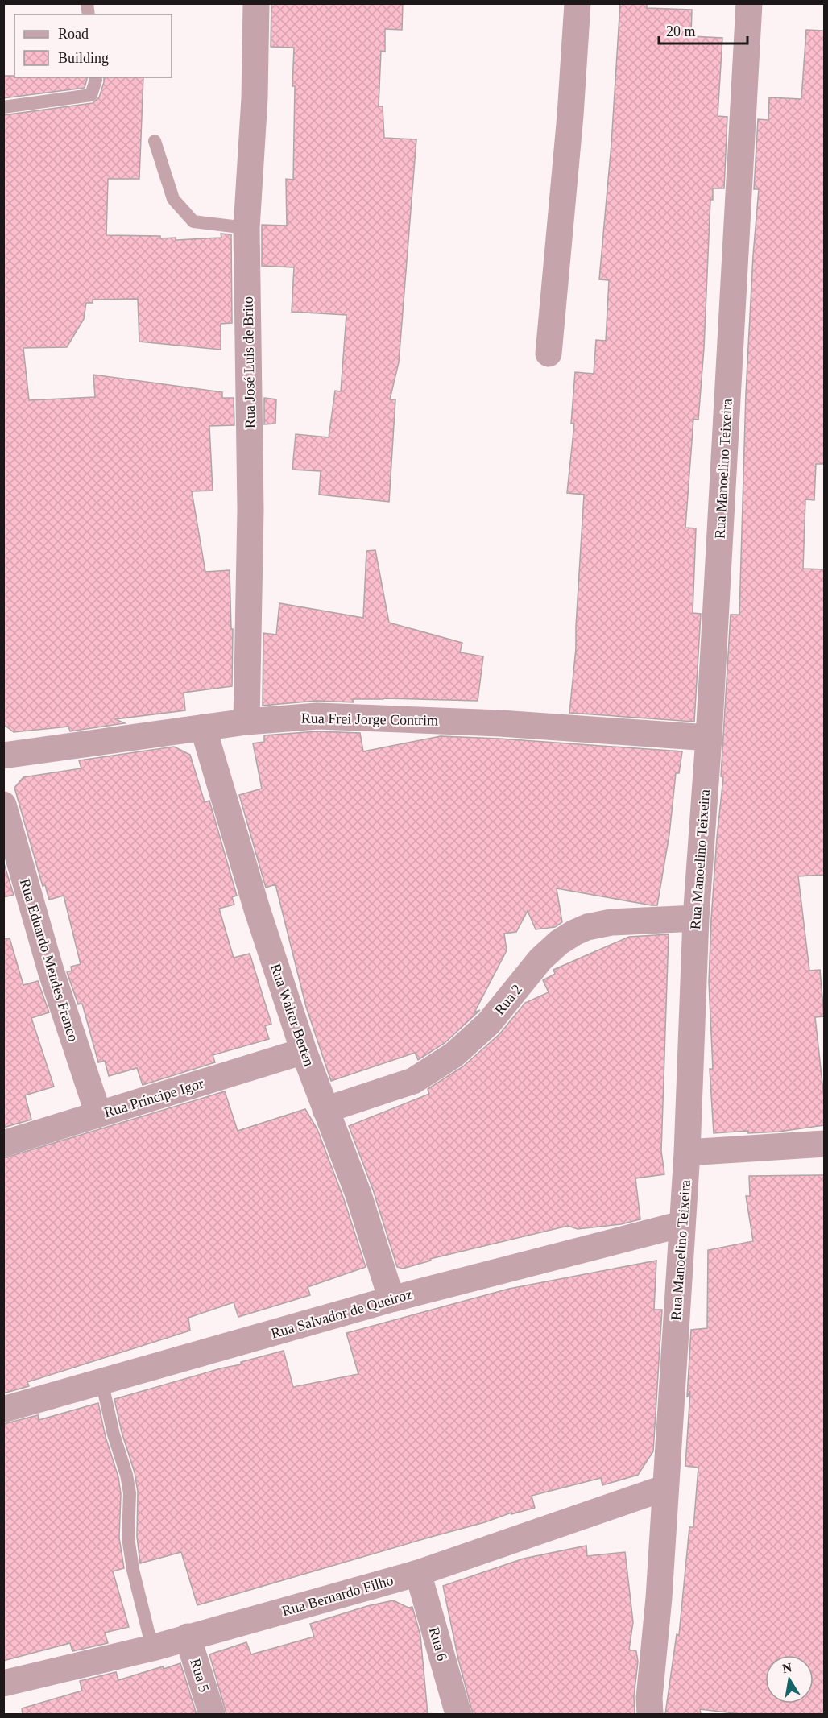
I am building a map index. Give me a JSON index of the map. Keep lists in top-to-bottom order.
{
  "streets": {
    "street": [
      "Rua José Luis de Brito",
      "Rua Manoelino Teixeira",
      "Rua Frei Jorge Contrim",
      "Rua Eduardo Mendes Franco",
      "Rua 2",
      "Rua Walter Berten",
      "Rua Príncipe Igor",
      "Rua Salvador de Queiroz",
      "Rua Bernardo Filho",
      "Rua 6",
      "Rua 5"
    ]
  },
  "crossings": [
    ["Rua José Luis de Brito", "Rua Frei Jorge Contrim"],
    ["Rua Manoelino Teixeira", "Rua Frei Jorge Contrim"],
    ["Rua Manoelino Teixeira", "Rua 2"],
    ["Rua Manoelino Teixeira", "Rua Salvador de Queiroz"],
    ["Rua Manoelino Teixeira", "Rua Bernardo Filho"],
    ["Rua Frei Jorge Contrim", "Rua Walter Berten"],
    ["Rua Eduardo Mendes Franco", "Rua Príncipe Igor"],
    ["Rua 2", "Rua Walter Berten"],
    ["Rua Walter Berten", "Rua Príncipe Igor"],
    ["Rua Walter Berten", "Rua Salvador de Queiroz"],
    ["Rua Bernardo Filho", "Rua 6"],
    ["Rua Bernardo Filho", "Rua 5"]
  ],
  "legend": ["Road", "Building"],
  "scale_bar": "20 m",
  "north": "top"
}
